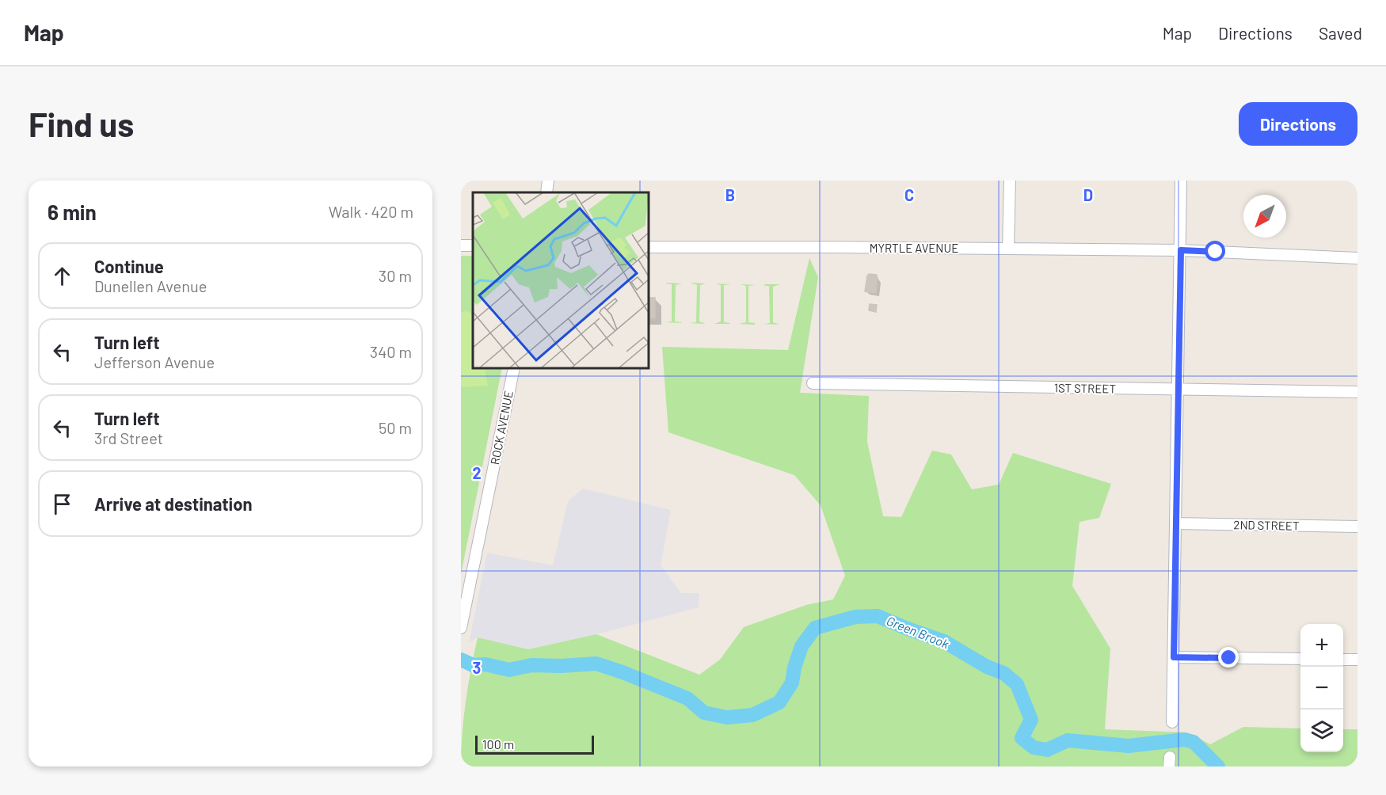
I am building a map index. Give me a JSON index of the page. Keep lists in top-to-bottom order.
{
  "streets": {
    "street": [
      "MYRTLE AVENUE",
      "1ST STREET",
      "ROCK AVENUE",
      "2ND STREET"
    ]
  },
  "water": ["Green Brook"],
  "scale_bar": "100 m",
  "north": "bottom left",
  "page": {
    "header": "Map",
    "nav": ["Map", "Directions", "Saved"],
    "buttons": "Directions",
    "title": "Find us",
    "heading": ["6 min", "Walk · 420 m"],
    "list": [
      ["Continue", "Dunellen Avenue", "30 m"],
      ["Turn left", "Jefferson Avenue", "340 m"],
      ["Turn left", "3rd Street", "50 m"],
      "Arrive at destination"
    ],
    "map_buttons": ["+", "−"],
    "scale": "100 m"
  },
  "grid": {
    "columns": ["B", "C", "D"],
    "rows": ["2", "3"]
  }
}
